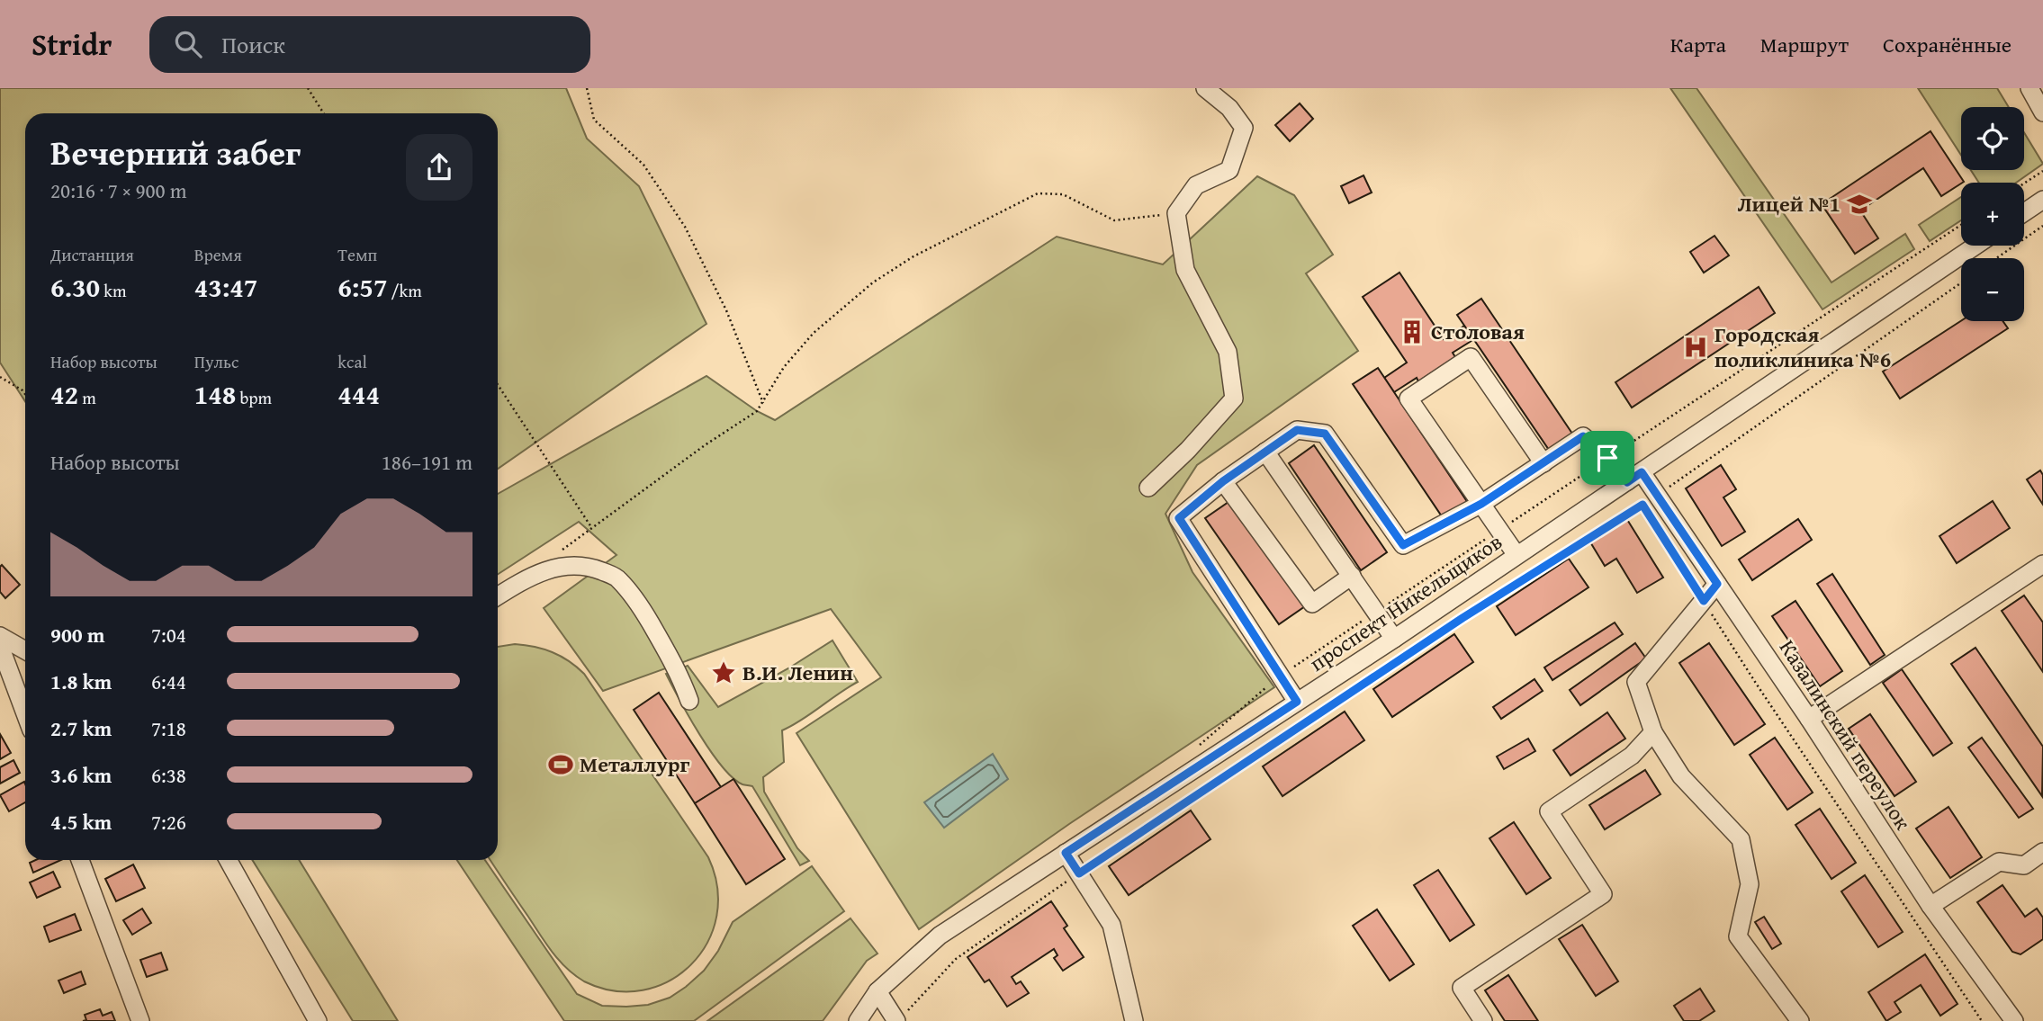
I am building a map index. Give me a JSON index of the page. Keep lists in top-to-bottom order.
{
  "streets": {
    "street": ["проспект Никельщиков", "Казалинский переулок"]
  },
  "crossings": [
    ["проспект Никельщиков", "Казалинский переулок"]
  ],
  "places": {
    "school or university": ["Лицей №1"],
    "building": ["Столовая"],
    "hospital": ["Городская поликлиника №6"],
    "place": ["В.И. Ленин"],
    "sports": ["Металлург"]
  },
  "page": {
    "header": "Stridr",
    "search": "Поиск",
    "nav": ["Карта", "Маршрут", "Сохранённые"],
    "map_buttons": ["+", "−"],
    "heading": ["Вечерний забег", "20:16 · 7 × 900 m"],
    "stats": [
      ["Дистанция", "6.30 km"],
      ["Время", "43:47"],
      ["Темп", "6:57 /km"],
      ["Набор высоты", "42 m"],
      ["Пульс", "148 bpm"],
      ["kcal", "444"]
    ],
    "chart": ["Набор высоты", "186–191 m"],
    "list": [
      {
        "name": "900 m",
        "note": "7:04"
      },
      {
        "name": "1.8 km",
        "note": "6:44"
      },
      {
        "name": "2.7 km",
        "note": "7:18"
      },
      {
        "name": "3.6 km",
        "note": "6:38"
      },
      {
        "name": "4.5 km",
        "note": "7:26"
      }
    ]
  }
}
